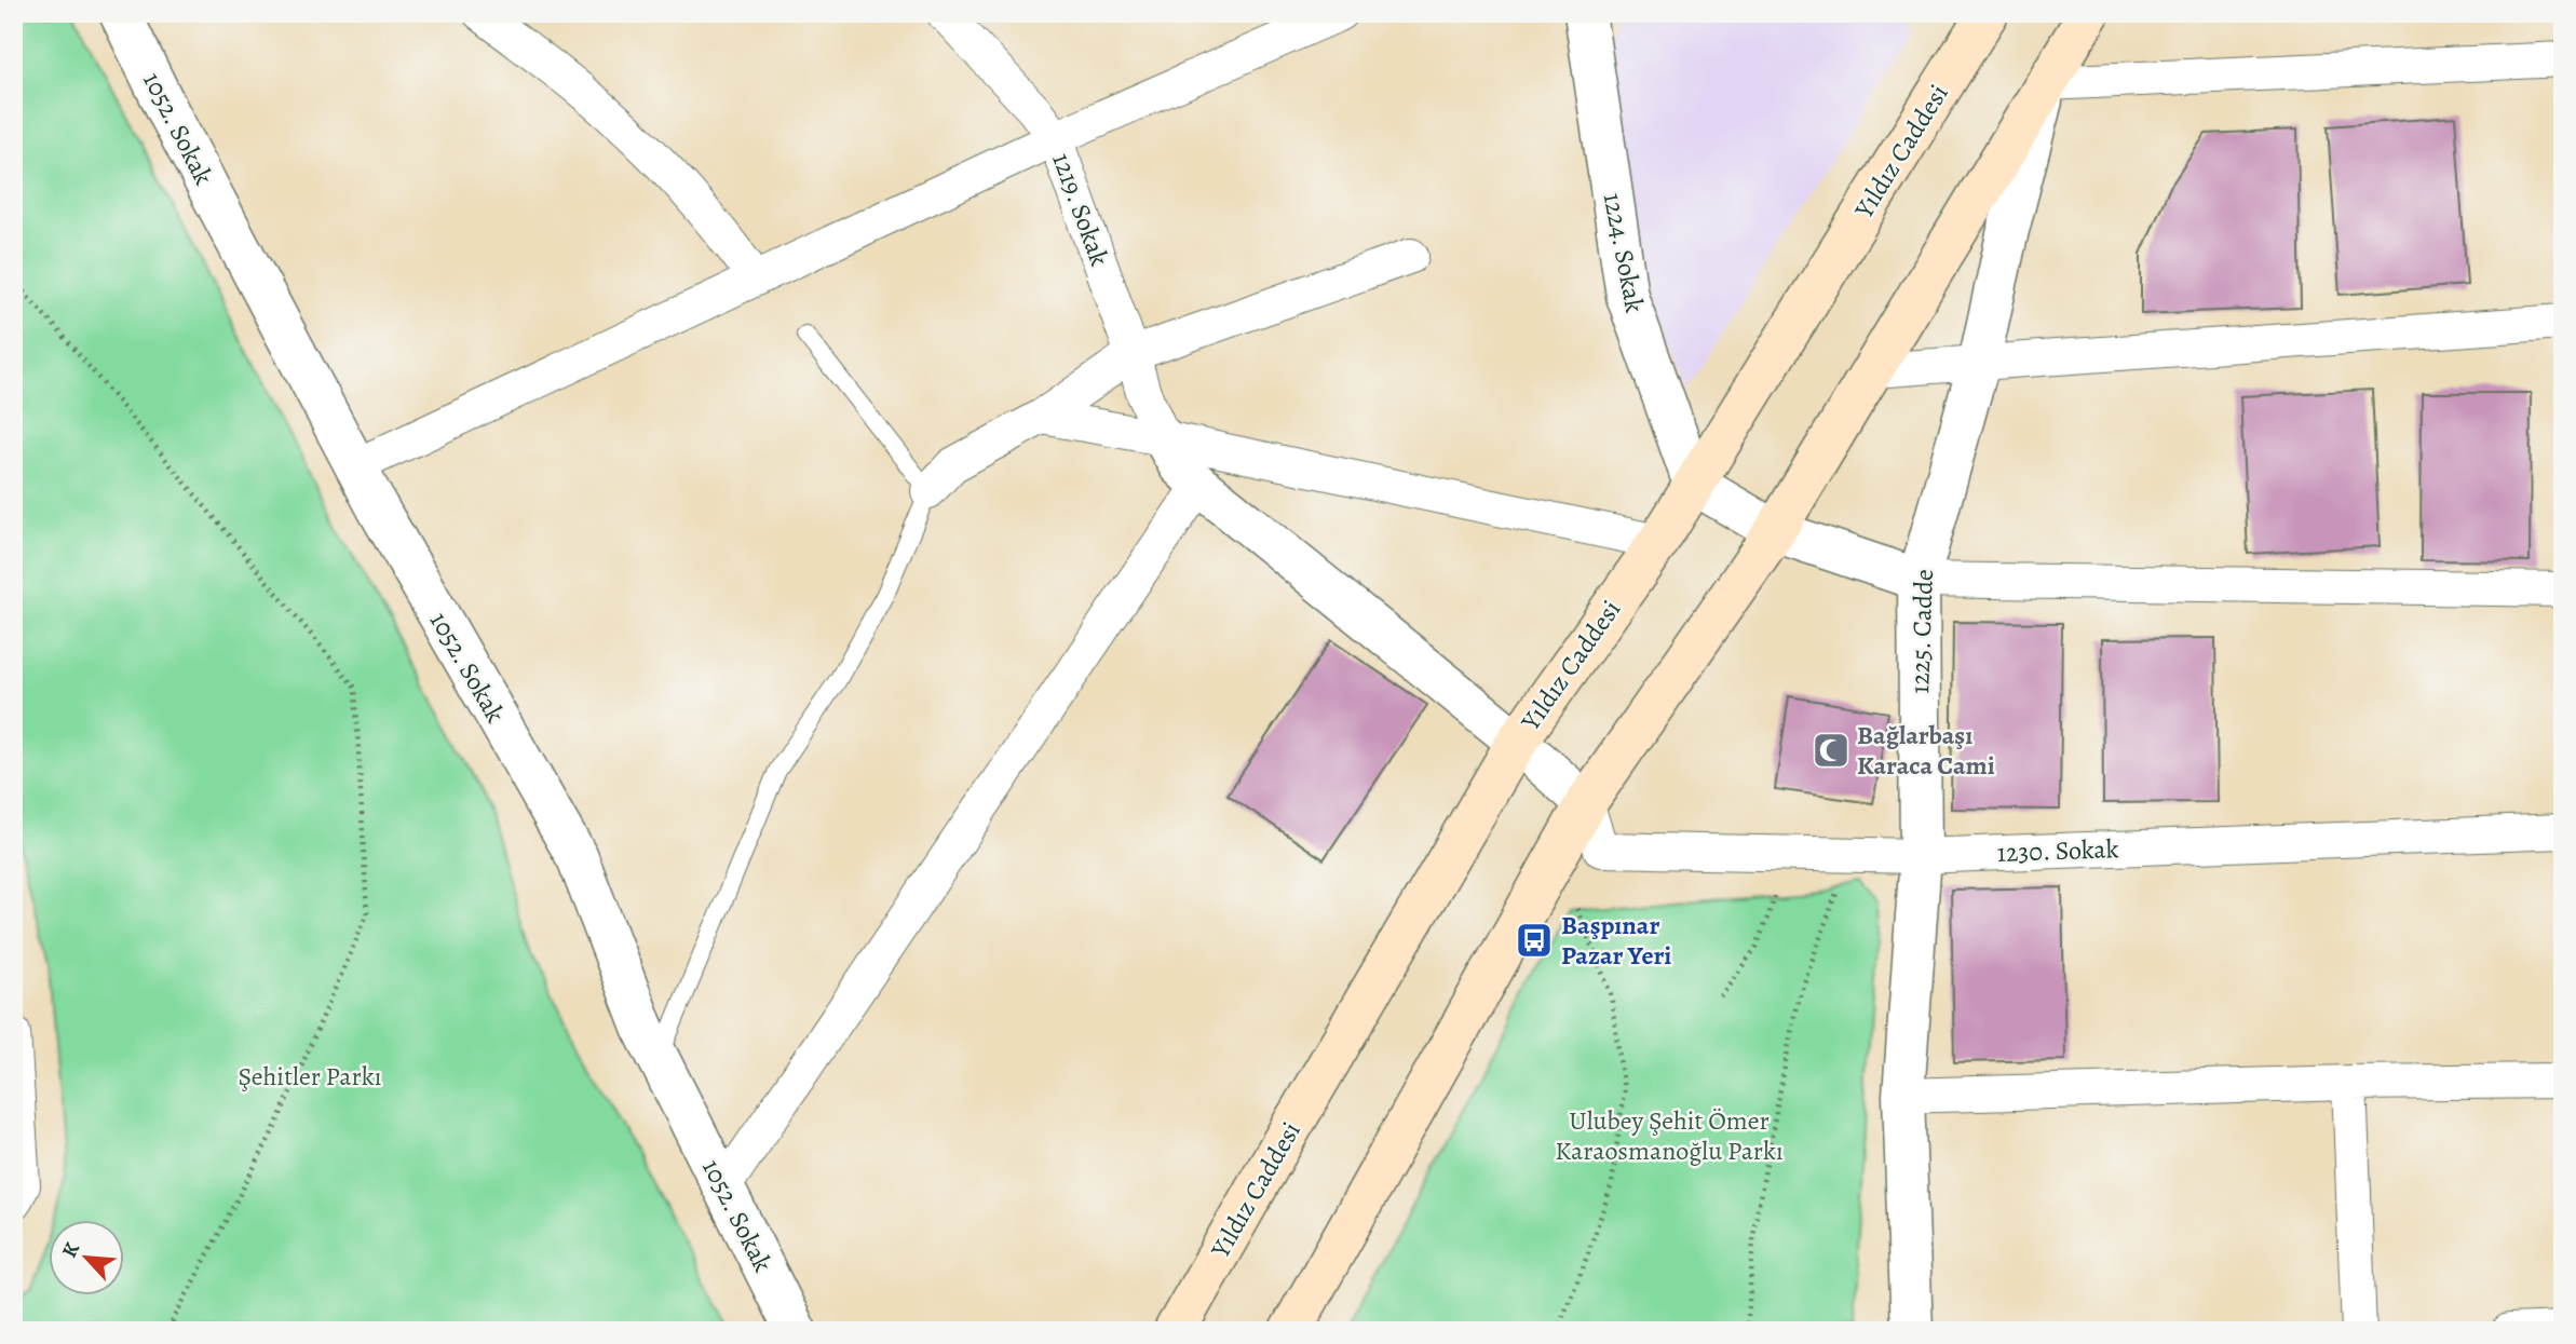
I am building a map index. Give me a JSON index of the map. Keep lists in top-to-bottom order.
{
  "streets": {
    "main road": ["Yıldız Caddesi"],
    "street": [
      "1052. Sokak",
      "1219. Sokak",
      "1224. Sokak",
      "1225. Cadde",
      "1230. Sokak"
    ]
  },
  "crossings": [
    ["Yıldız Caddesi", "1224. Sokak"],
    ["1225. Cadde", "1230. Sokak"]
  ],
  "parks": ["Şehitler Parkı", "Ulubey Şehit Ömer Karaosmanoğlu Parkı"],
  "places": {
    "mosque": ["Bağlarbaşı Karaca Cami"],
    "bus stop": ["Başpınar Pazar Yeri"]
  },
  "north": "top left"
}
